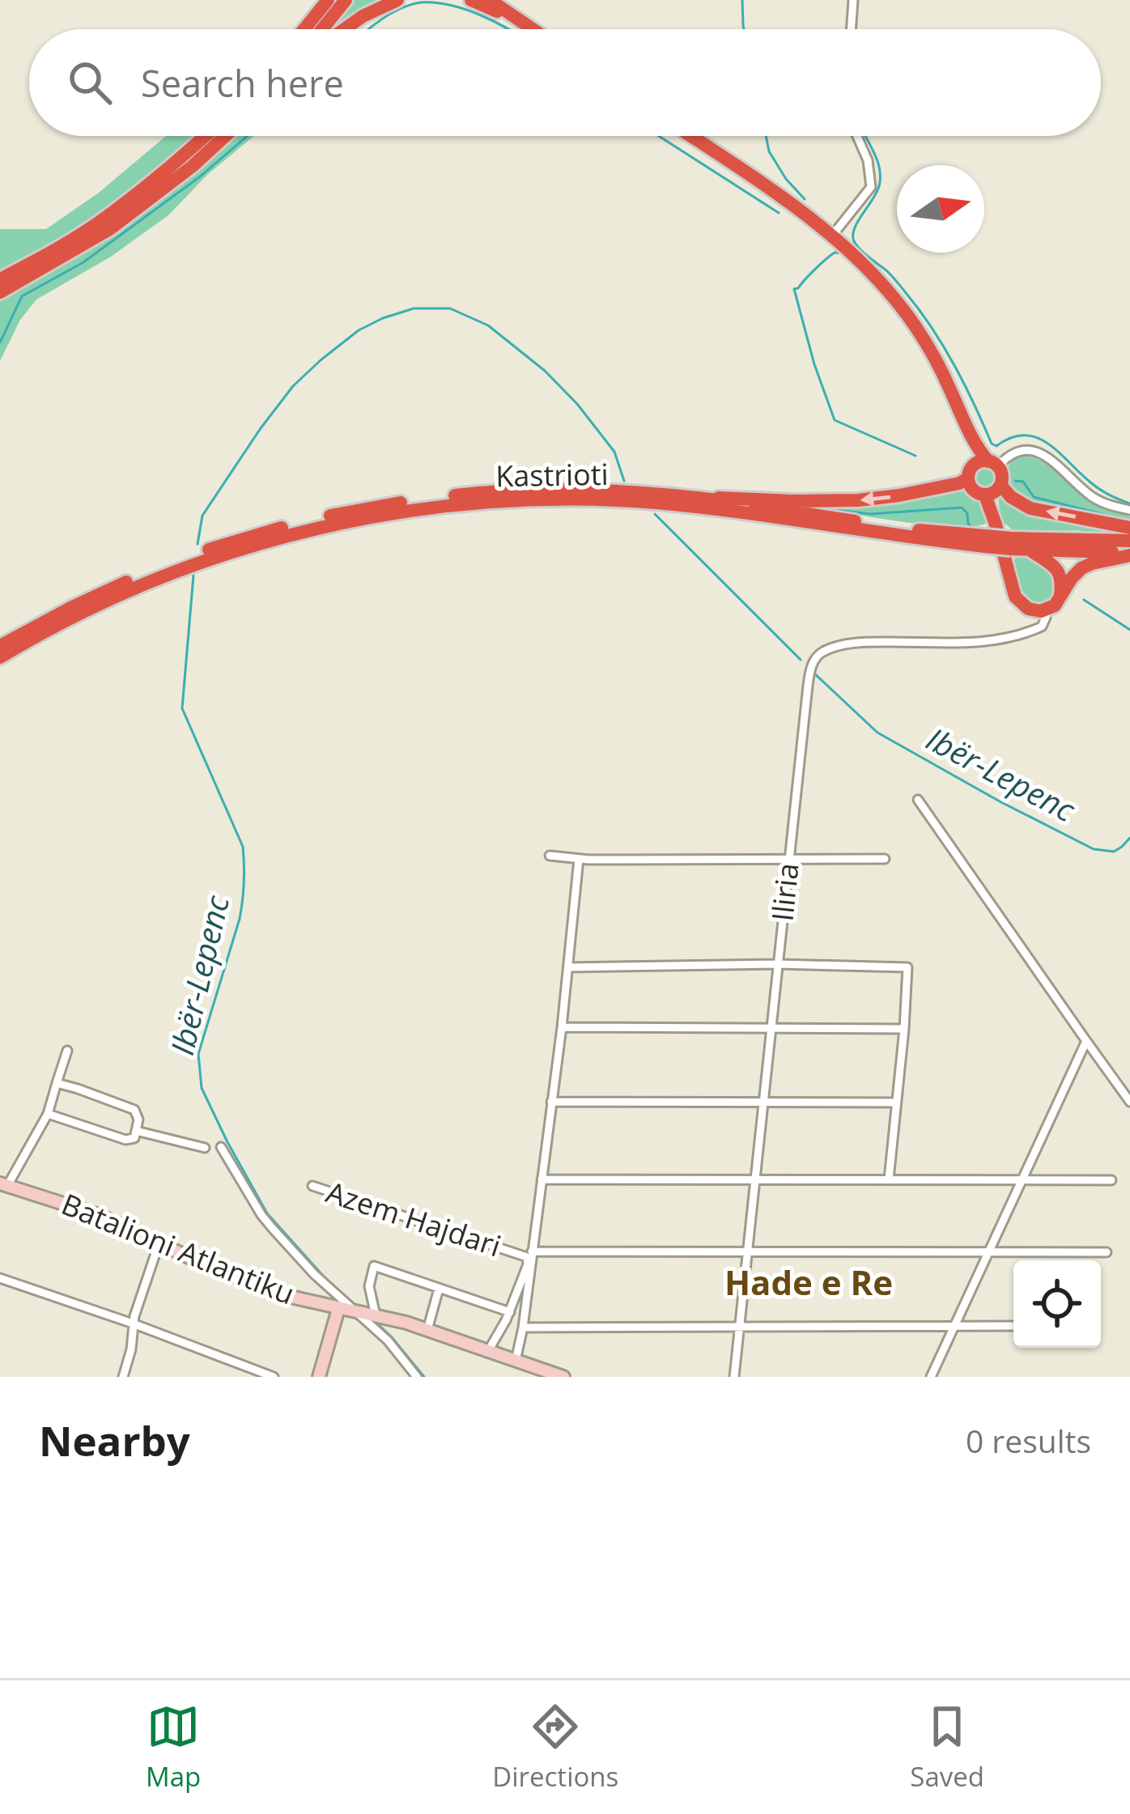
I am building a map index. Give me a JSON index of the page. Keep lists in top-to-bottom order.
{
  "streets": {
    "highway": ["Kastrioti"],
    "street": ["Iliria", "Azem Hajdari", "Batalioni Atlantiku"]
  },
  "crossings": [
    ["Azem Hajdari", "Batalioni Atlantiku"]
  ],
  "districts": ["Hade e Re"],
  "water": ["Ibër-Lepenc"],
  "north": "right",
  "page": {
    "search": "Search here",
    "heading": ["Nearby", "0 results"],
    "nav": ["Map", "Directions", "Saved"]
  }
}
